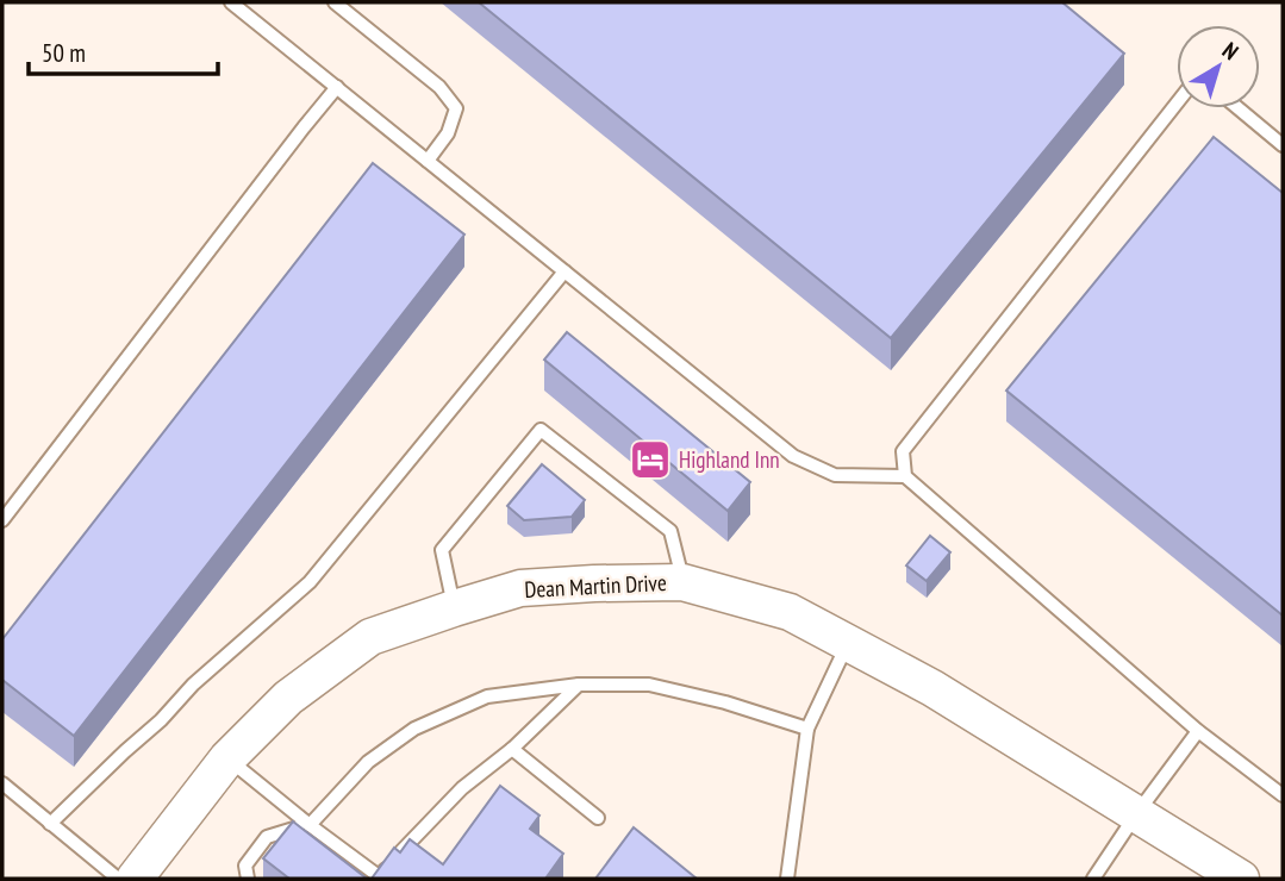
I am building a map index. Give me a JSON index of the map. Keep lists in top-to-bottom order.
{
  "streets": {
    "main road": ["Dean Martin Drive"]
  },
  "places": {
    "hotel": ["Highland Inn"]
  },
  "scale_bar": "50 m",
  "north": "top right"
}
